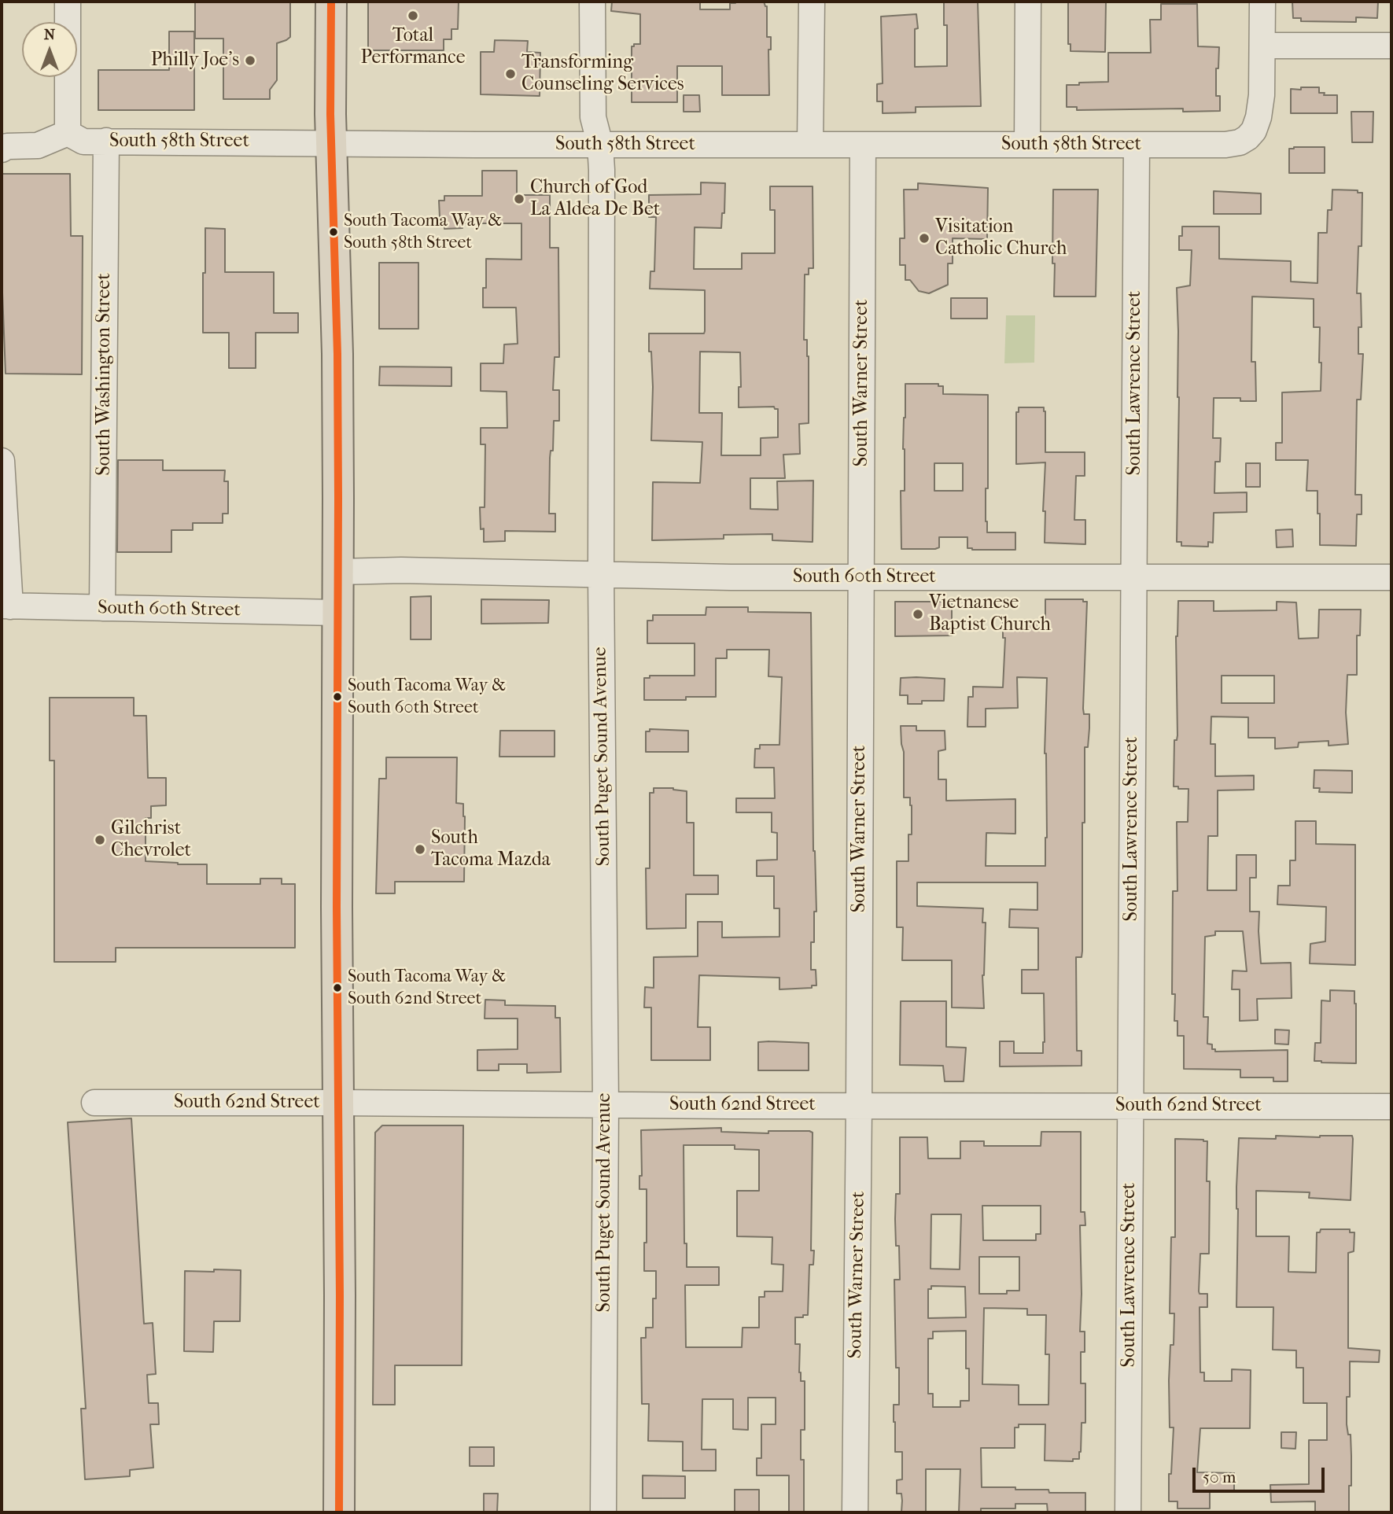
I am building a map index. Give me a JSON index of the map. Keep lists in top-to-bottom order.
{
  "streets": {
    "street": [
      "South 58th Street",
      "South Washington Street",
      "South Warner Street",
      "South Lawrence Street",
      "South 60th Street",
      "South Puget Sound Avenue",
      "South 62nd Street"
    ]
  },
  "crossings": [
    ["South 58th Street", "South Washington Street"],
    ["South 58th Street", "South Warner Street"],
    ["South 58th Street", "South Lawrence Street"],
    ["South 58th Street", "South Puget Sound Avenue"],
    ["South Washington Street", "South 60th Street"],
    ["South Warner Street", "South 60th Street"],
    ["South Warner Street", "South 62nd Street"],
    ["South Lawrence Street", "South 60th Street"],
    ["South Lawrence Street", "South 62nd Street"],
    ["South 60th Street", "South Puget Sound Avenue"],
    ["South Puget Sound Avenue", "South 62nd Street"]
  ],
  "places": [
    "Total Performance",
    "Philly Joe's",
    "Transforming Counseling Services",
    "Church of God La Aldea De Bet",
    "South Tacoma Way & South 58th Street",
    "Visitation Catholic Church",
    "Vietnanese Baptist Church",
    "South Tacoma Way & South 60th Street",
    "Gilchrist Chevrolet",
    "South Tacoma Mazda",
    "South Tacoma Way & South 62nd Street"
  ],
  "scale_bar": "50 m",
  "north": "top"
}
